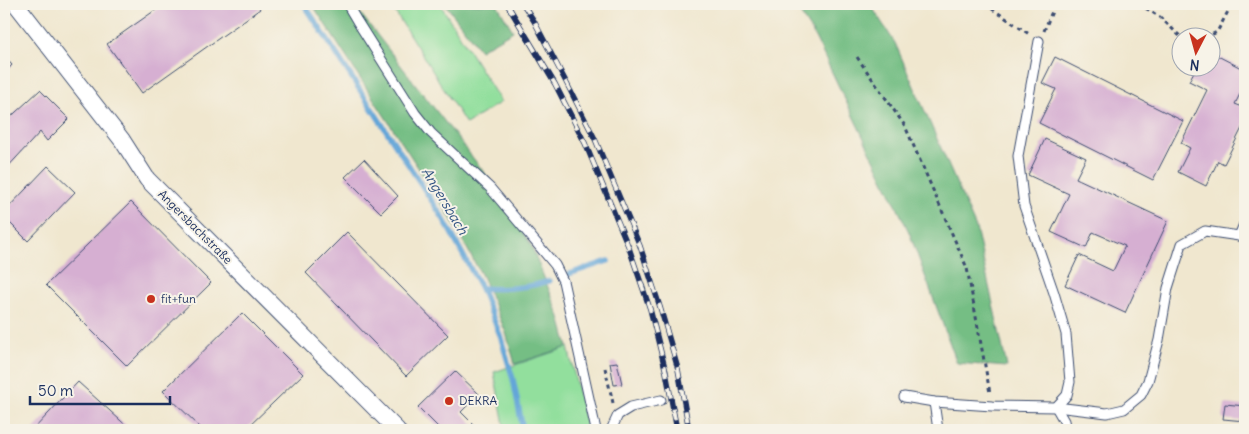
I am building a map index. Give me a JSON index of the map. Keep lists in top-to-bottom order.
{
  "streets": {
    "street": ["Angersbachstraße"]
  },
  "water": ["Angersbach"],
  "places": ["fit+fun", "DEKRA"],
  "scale_bar": "50 m",
  "north": "bottom"
}
